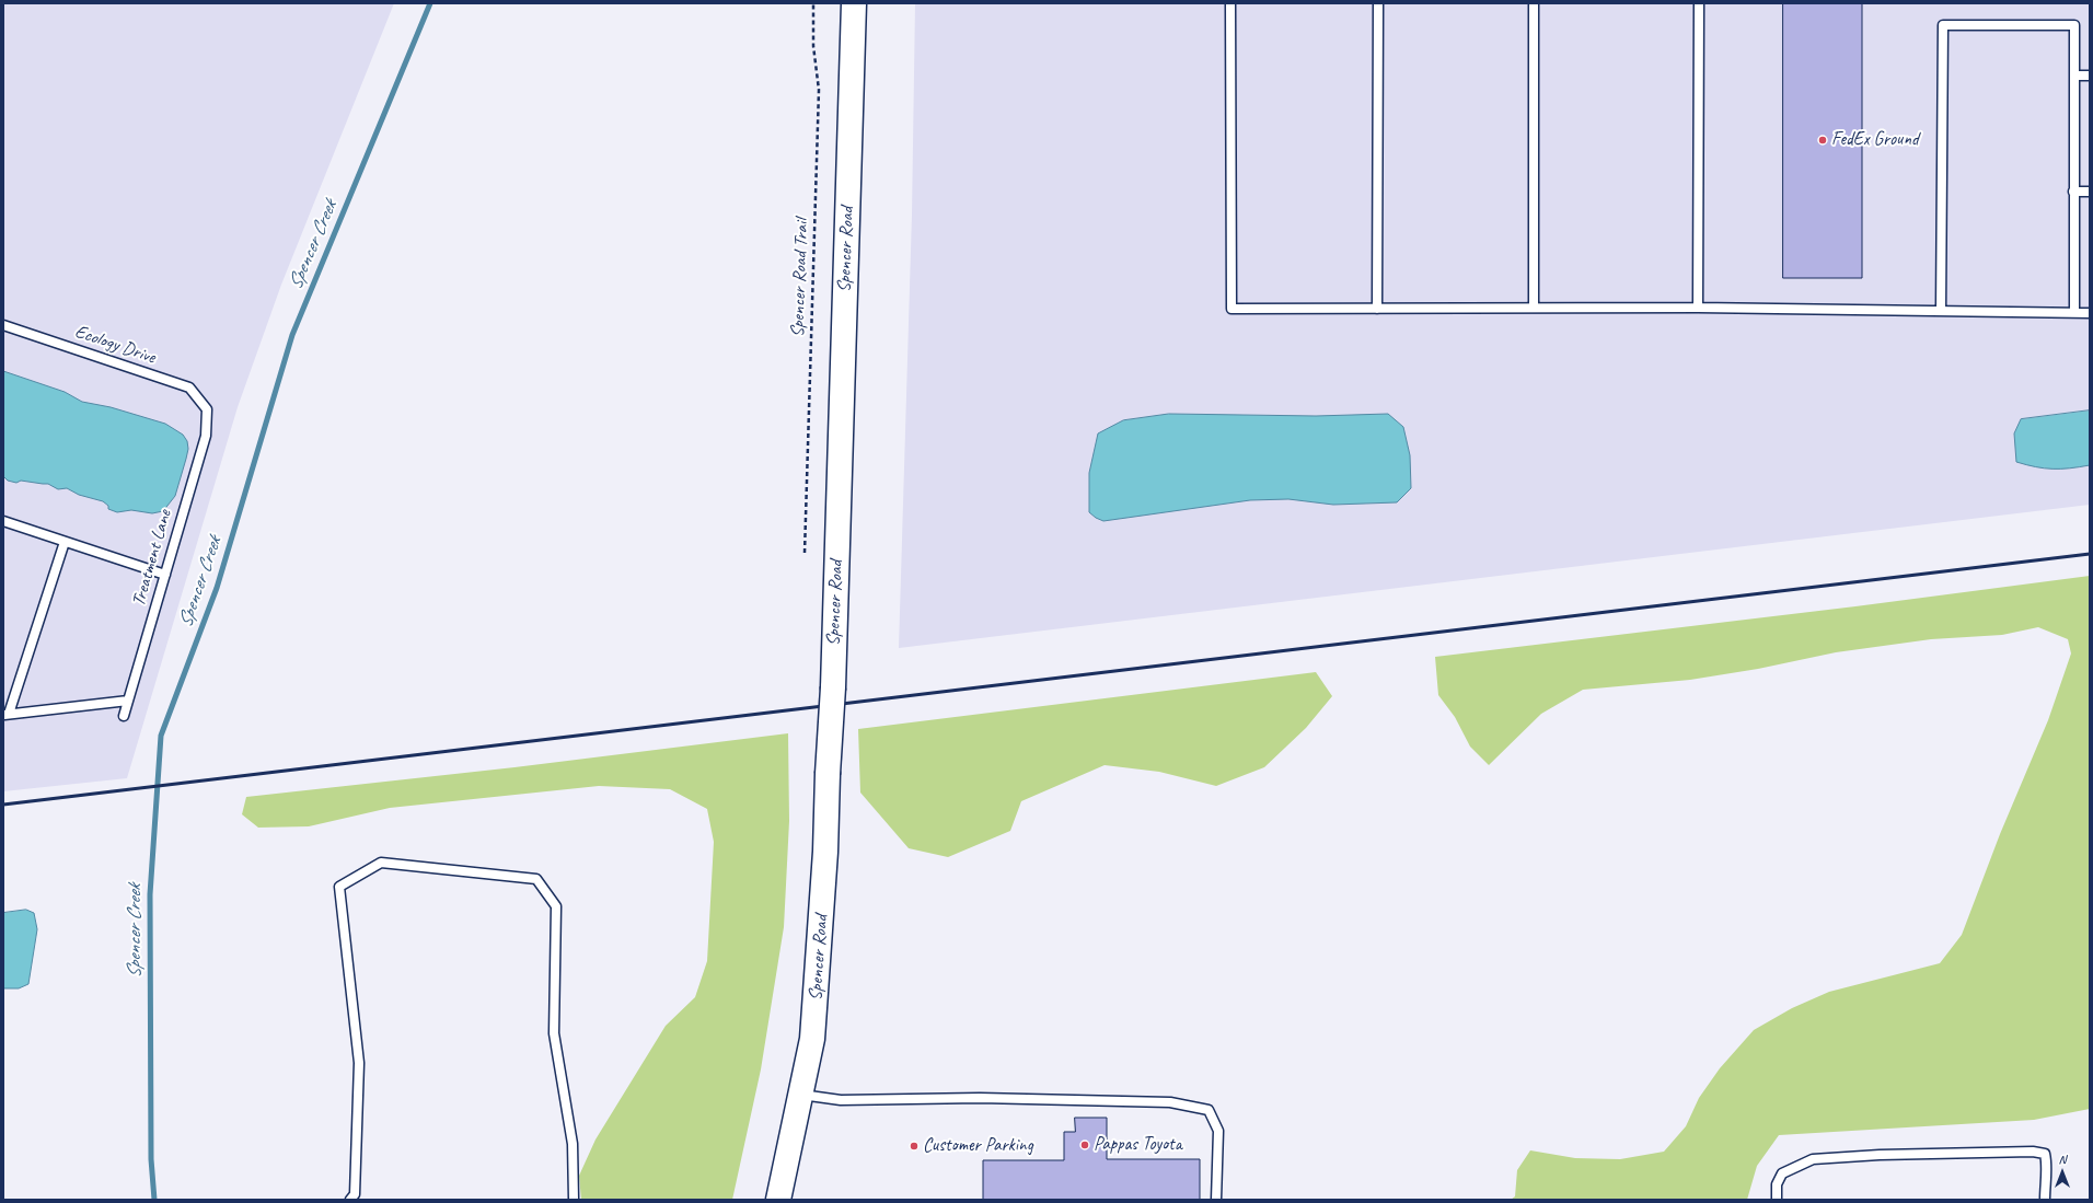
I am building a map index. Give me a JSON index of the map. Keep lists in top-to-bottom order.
{
  "streets": {
    "main road": ["Spencer Road"],
    "lane": ["Ecology Drive", "Treatment Lane"],
    "path": ["Spencer Road Trail"]
  },
  "crossings": [
    ["Ecology Drive", "Treatment Lane"]
  ],
  "water": ["Spencer Creek"],
  "places": ["FedEx Ground", "Pappas Toyota", "Customer Parking"],
  "north": "top"
}
